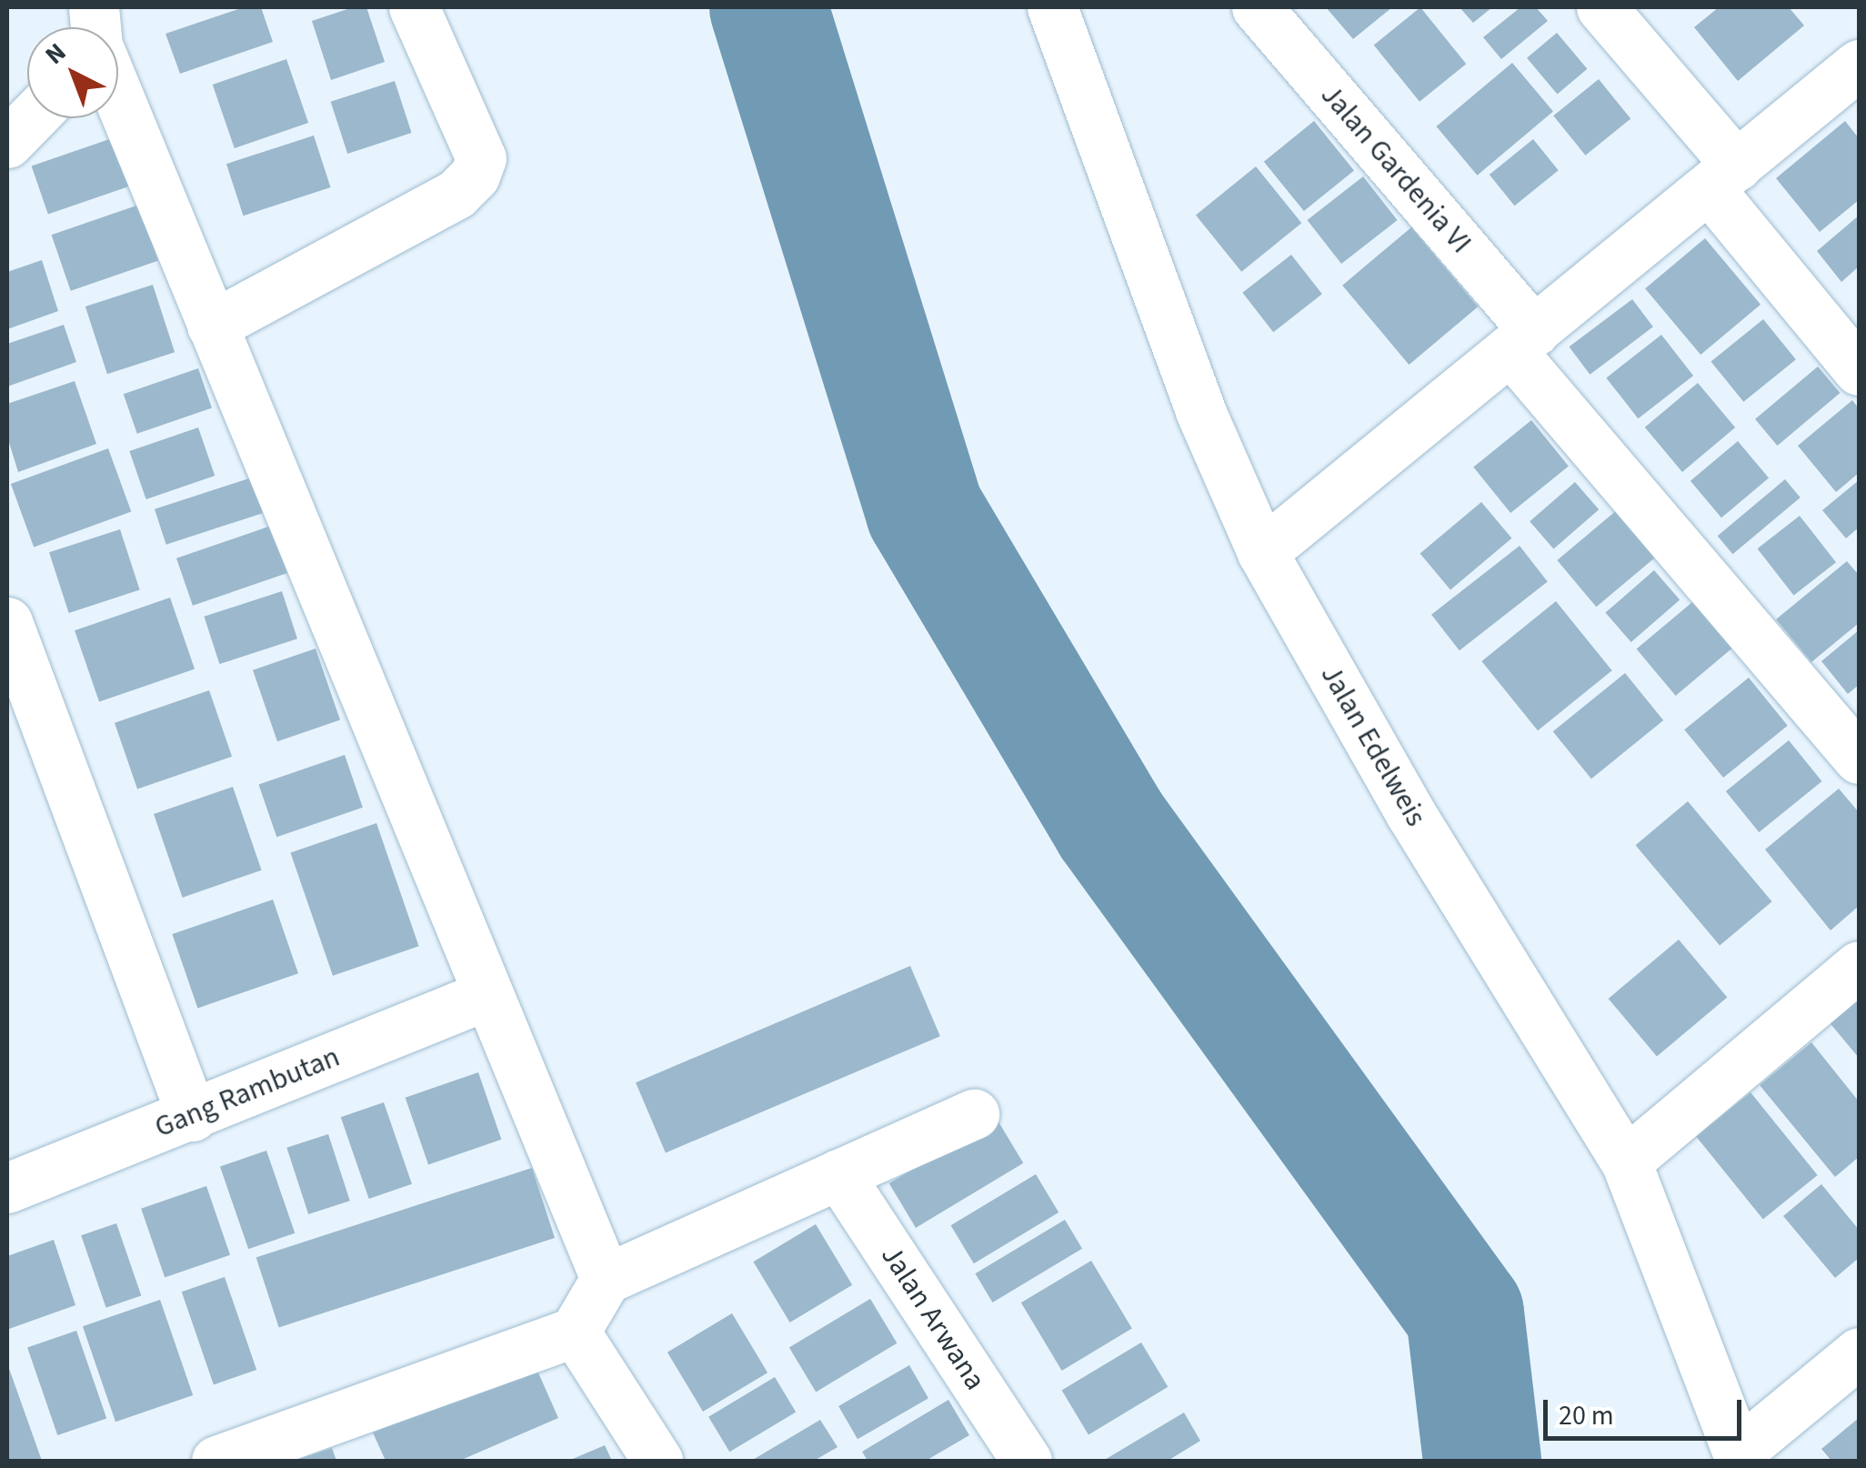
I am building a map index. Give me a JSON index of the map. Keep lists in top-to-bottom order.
{
  "streets": {
    "street": [
      "Jalan Gardenia VI",
      "Jalan Edelweis",
      "Gang Rambutan",
      "Jalan Arwana"
    ]
  },
  "scale_bar": "20 m",
  "north": "top left"
}
